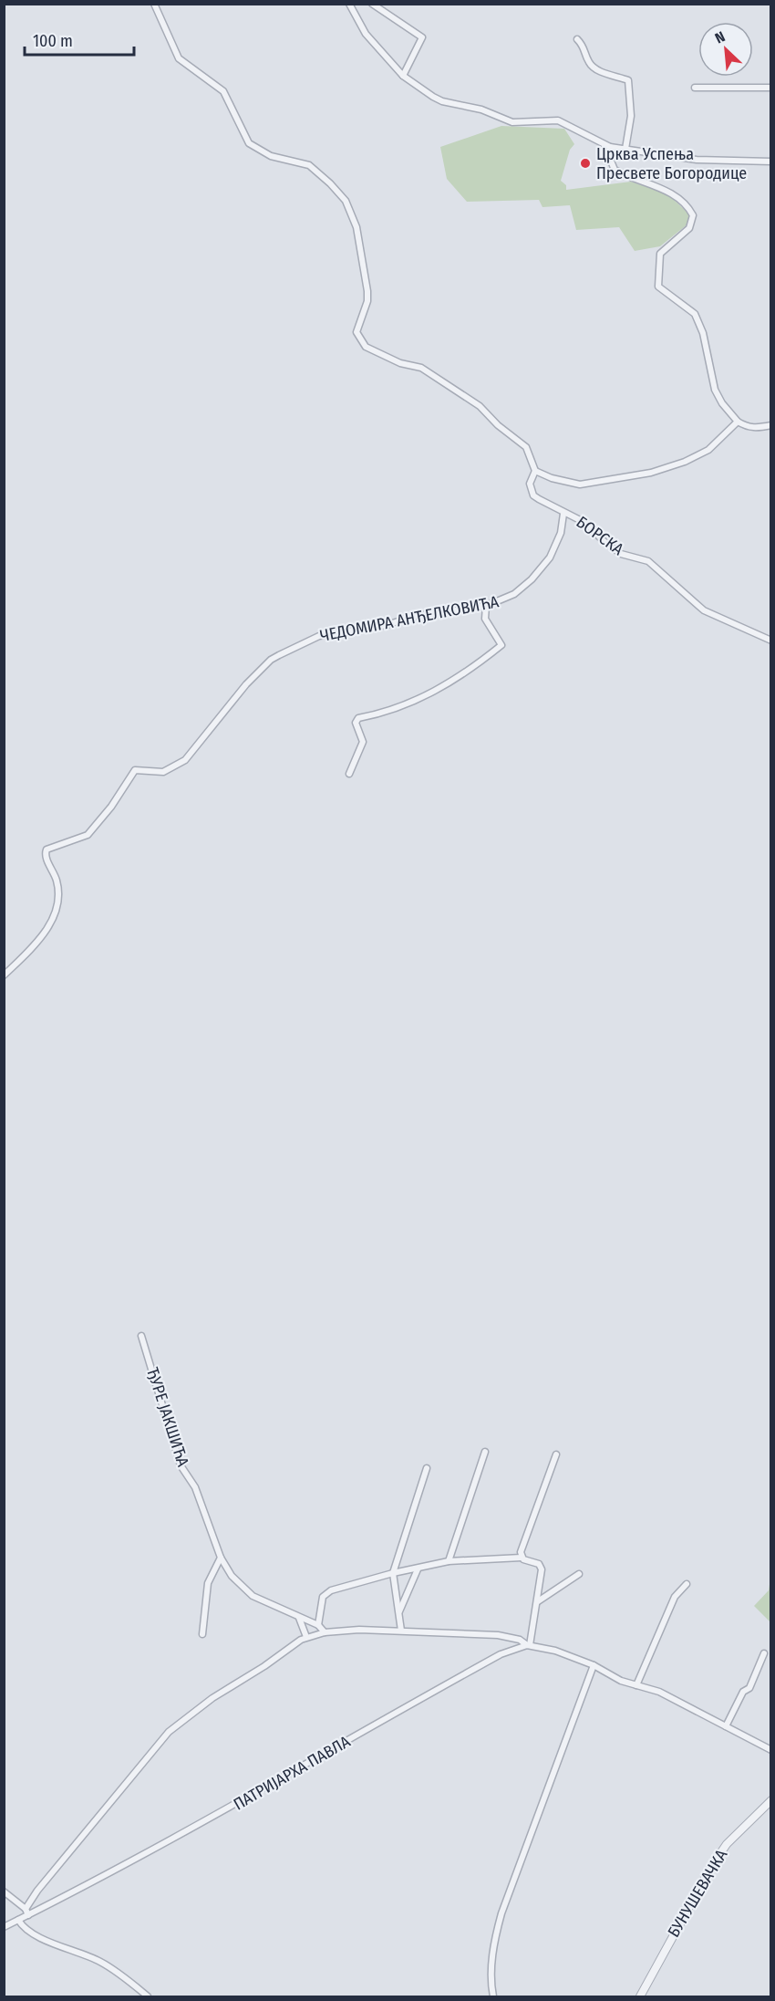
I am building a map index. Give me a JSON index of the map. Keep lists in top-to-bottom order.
{
  "streets": {
    "street": [
      "БОРСКА",
      "ЧЕДОМИРА АНЂЕЛКОВИЋА",
      "ЂУРЕ ЈАКШИЋА",
      "ПАТРИЈАРХА ПАВЛА",
      "БУНУШЕВАЧКА"
    ]
  },
  "crossings": [
    ["БОРСКА", "ЧЕДОМИРА АНЂЕЛКОВИЋА"]
  ],
  "places": ["Црква Успења Пресвете Богородице"],
  "scale_bar": "100 m",
  "north": "top left"
}
